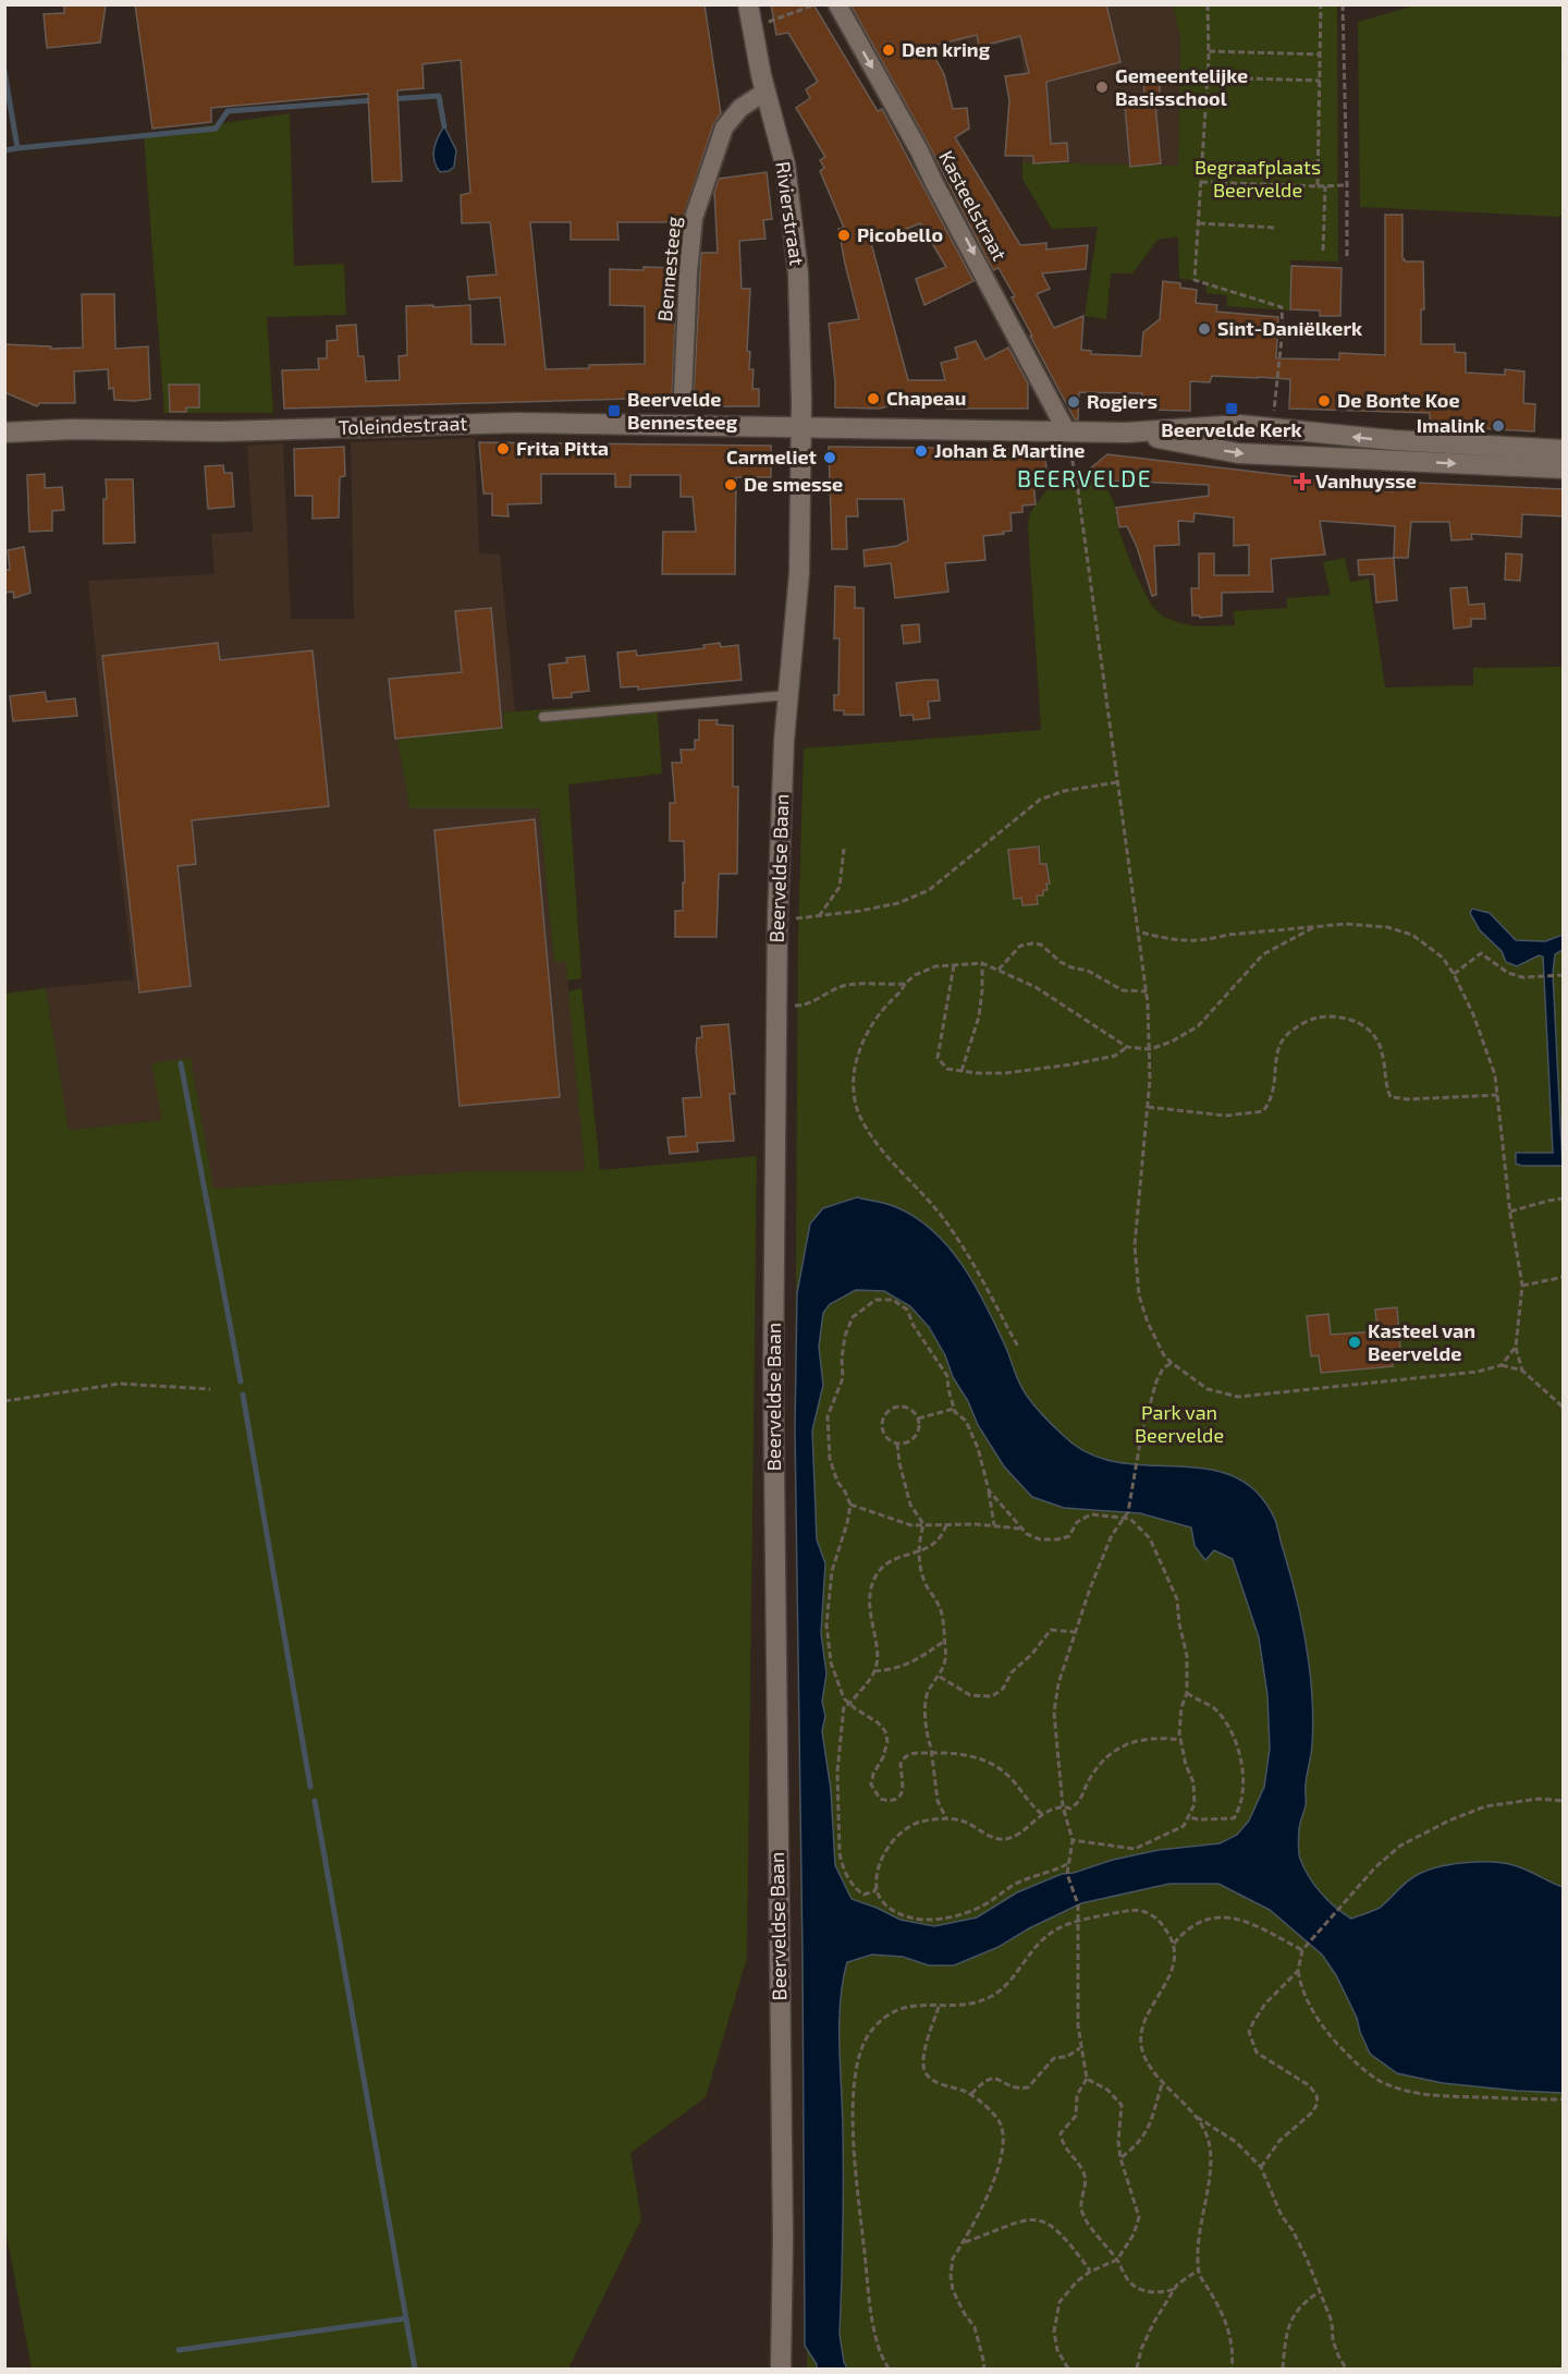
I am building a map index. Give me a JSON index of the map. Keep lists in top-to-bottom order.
{
  "streets": {
    "main road": ["Rivierstraat", "Toleindestraat", "Beerveldse Baan"],
    "street": ["Kasteelstraat", "Bennesteeg"]
  },
  "crossings": [
    ["Kasteelstraat", "Toleindestraat"],
    ["Rivierstraat", "Bennesteeg"],
    ["Rivierstraat", "Toleindestraat"],
    ["Rivierstraat", "Beerveldse Baan"],
    ["Toleindestraat", "Beerveldse Baan"]
  ],
  "one_way": ["Kasteelstraat"],
  "districts": ["BEERVELDE"],
  "parks": ["Begraafplaats Beervelde", "Park van Beervelde"],
  "places": {
    "other": [
      "Den kring",
      "Gemeentelijke Basisschool",
      "Picobello",
      "Sint-Daniëlkerk",
      "Chapeau",
      "De Bonte Koe",
      "Rogiers",
      "Imalink",
      "Frita Pitta",
      "Johan & Martine",
      "Carmeliet",
      "De smesse",
      "Kasteel van Beervelde"
    ],
    "transit": ["Beervelde Kerk", "Beervelde Bennesteeg"],
    "health": ["Vanhuysse"]
  }
}
